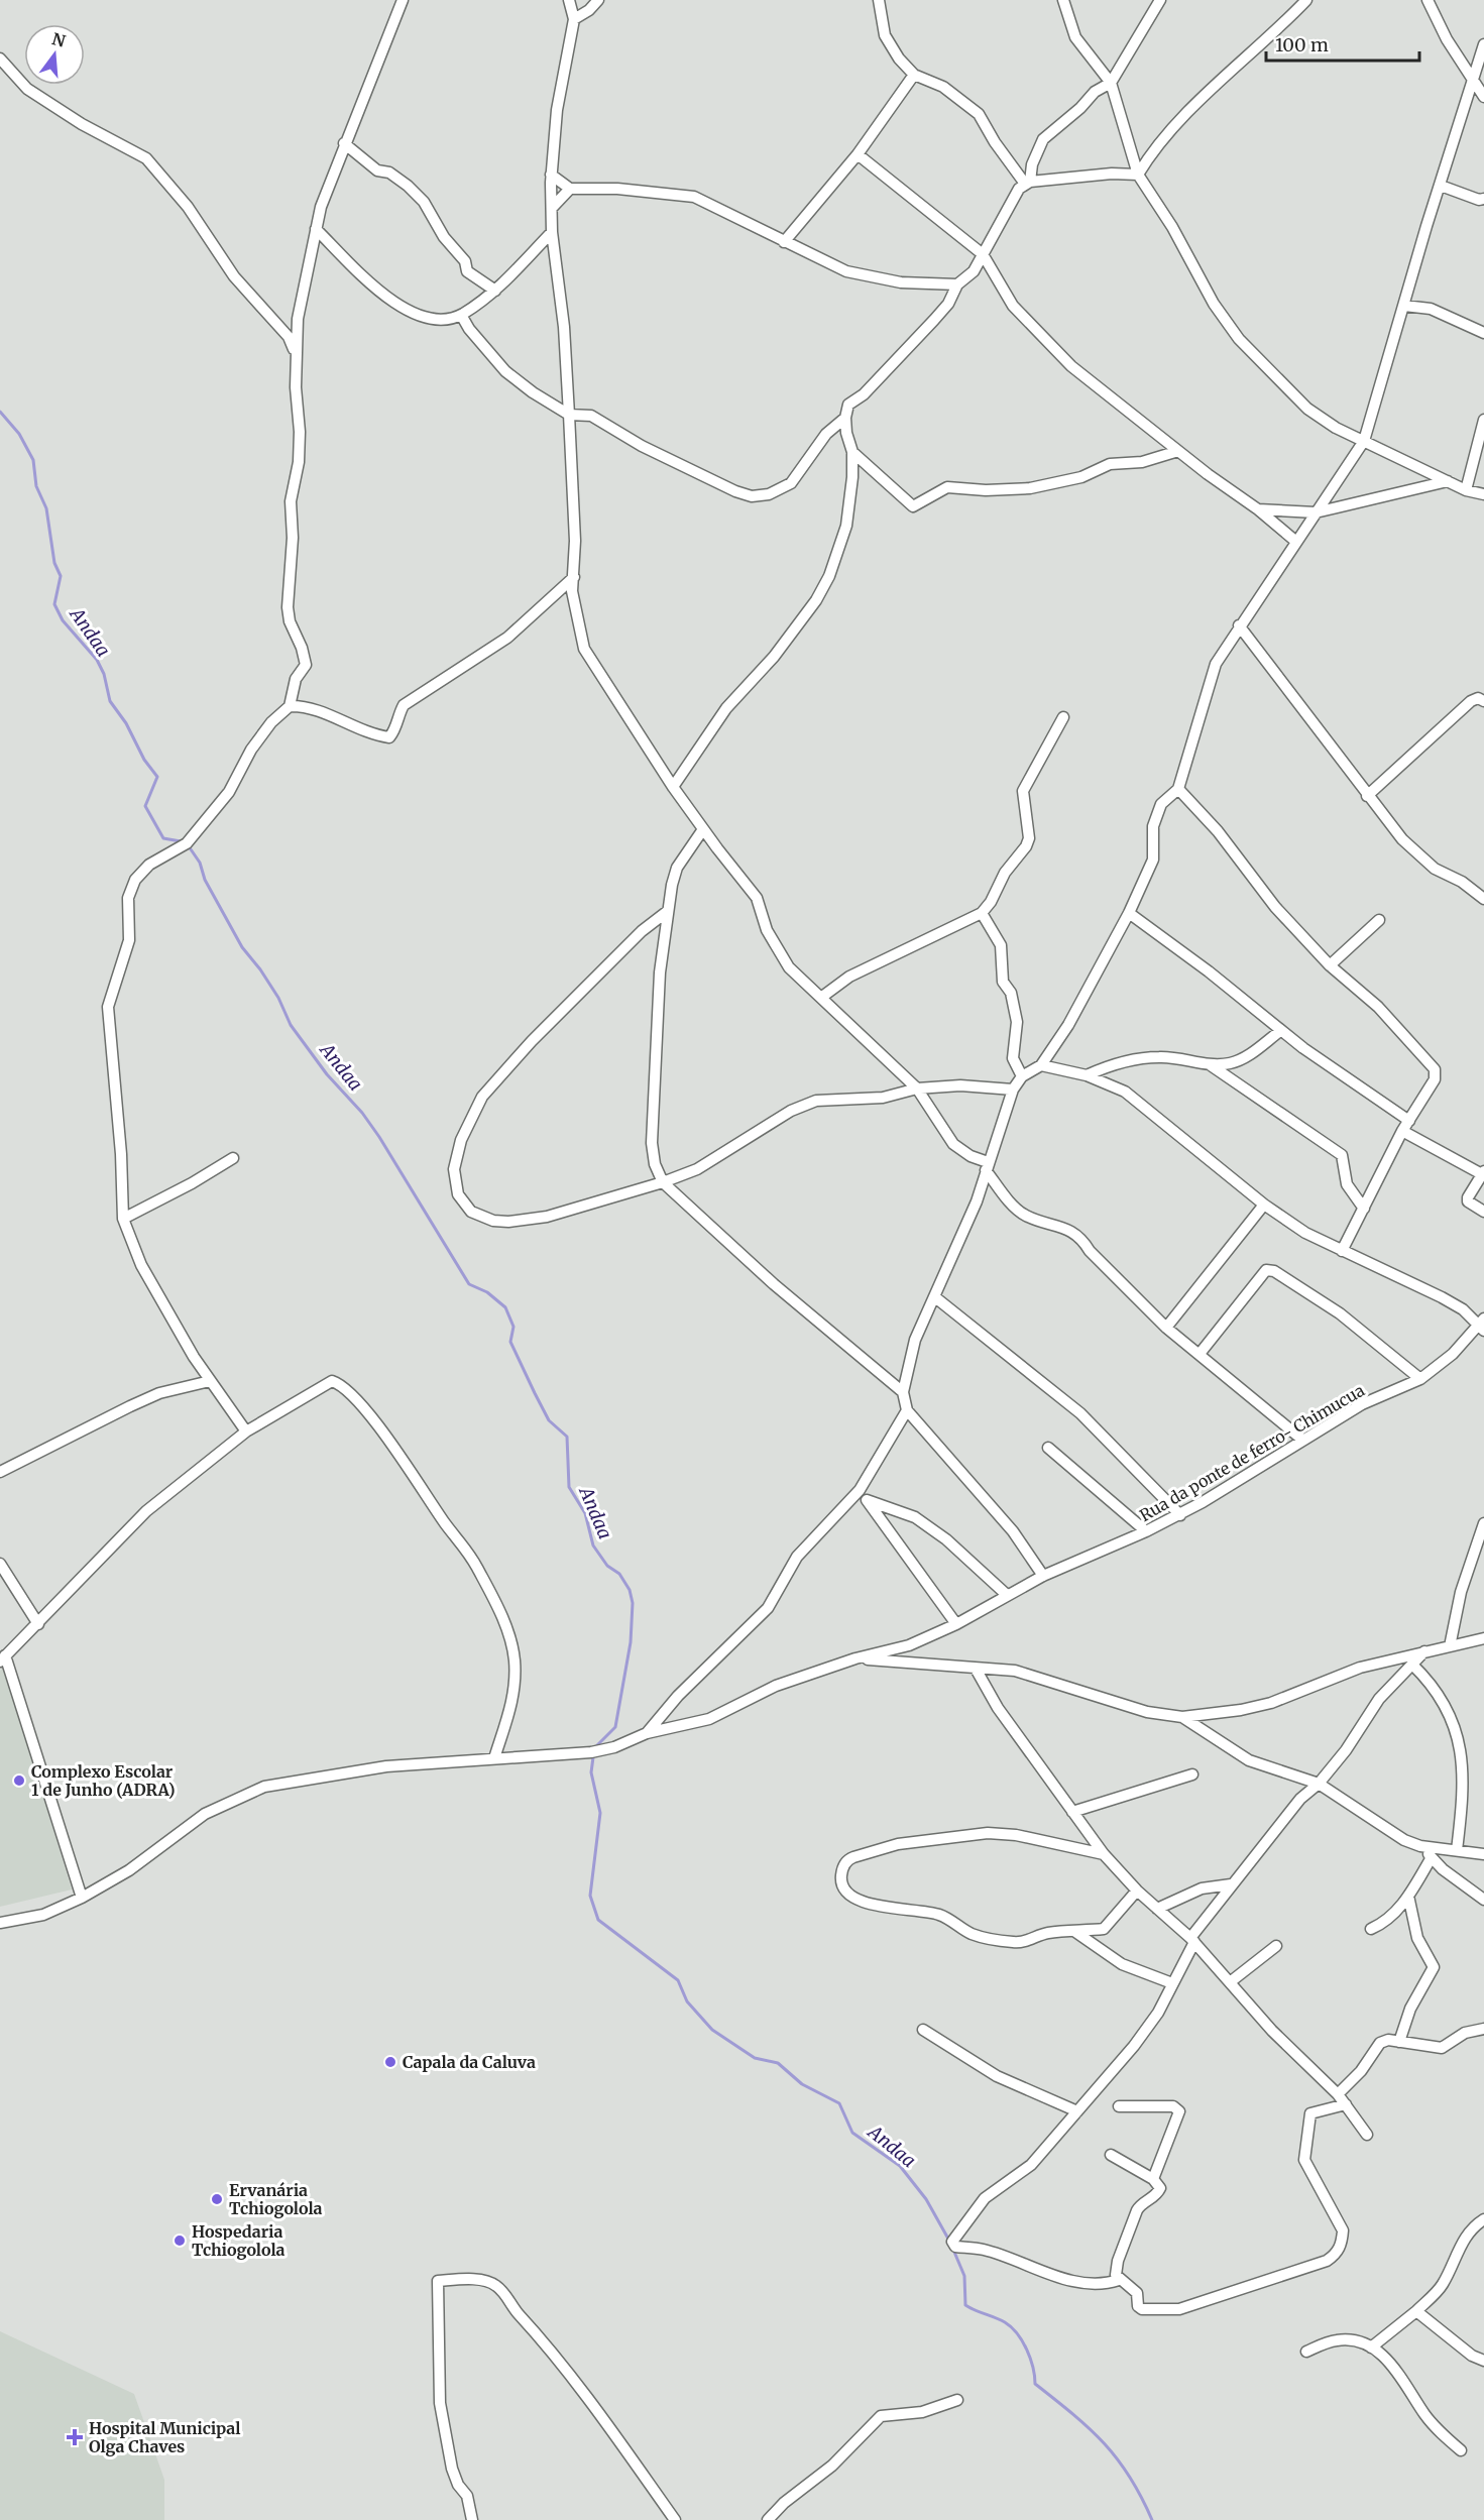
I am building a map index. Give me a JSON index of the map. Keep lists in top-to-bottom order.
{
  "streets": {
    "street": ["Rua da ponte de ferro- Chimucua"]
  },
  "water": ["Andaa"],
  "places": {
    "other": [
      "Complexo Escolar 1 de Junho (ADRA)",
      "Capala da Caluva",
      "Ervanária Tchiogolola",
      "Hospedaria Tchiogolola"
    ],
    "health": ["Hospital Municipal Olga Chaves"]
  },
  "scale_bar": "100 m",
  "north": "top"
}
